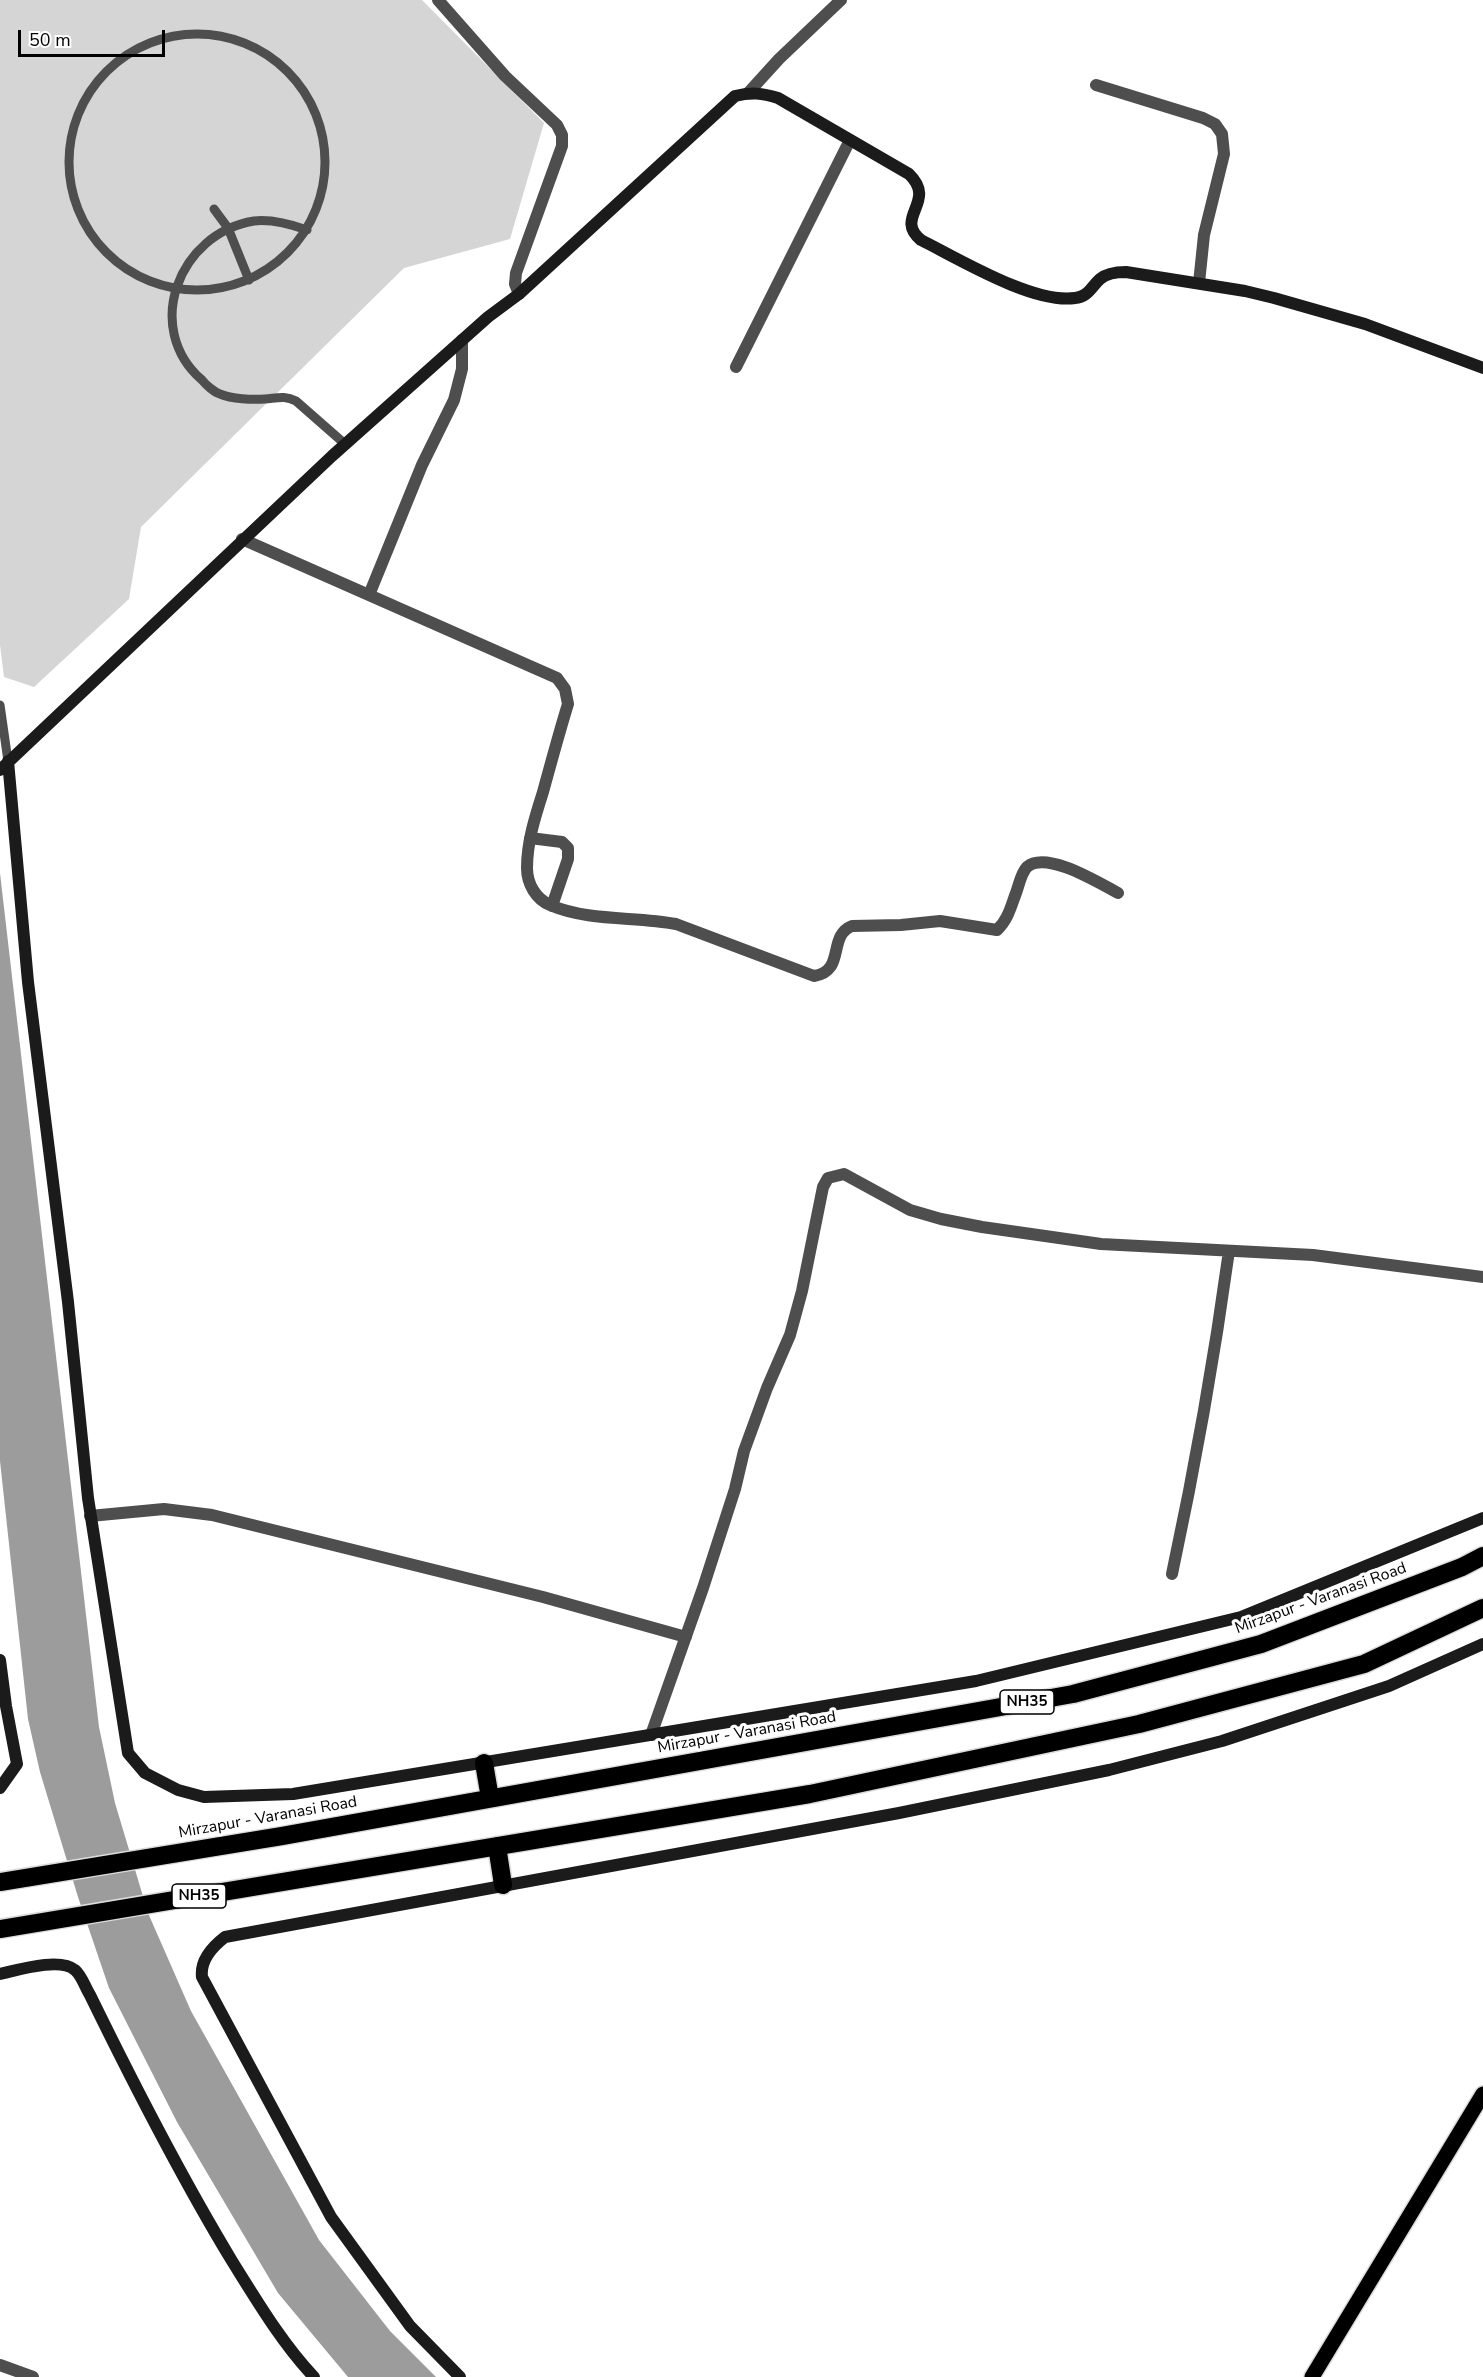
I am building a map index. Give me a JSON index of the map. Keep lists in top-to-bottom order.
{
  "streets": {
    "highway": ["Mirzapur - Varanasi Road", "NH35"]
  },
  "scale_bar": "50 m"
}
